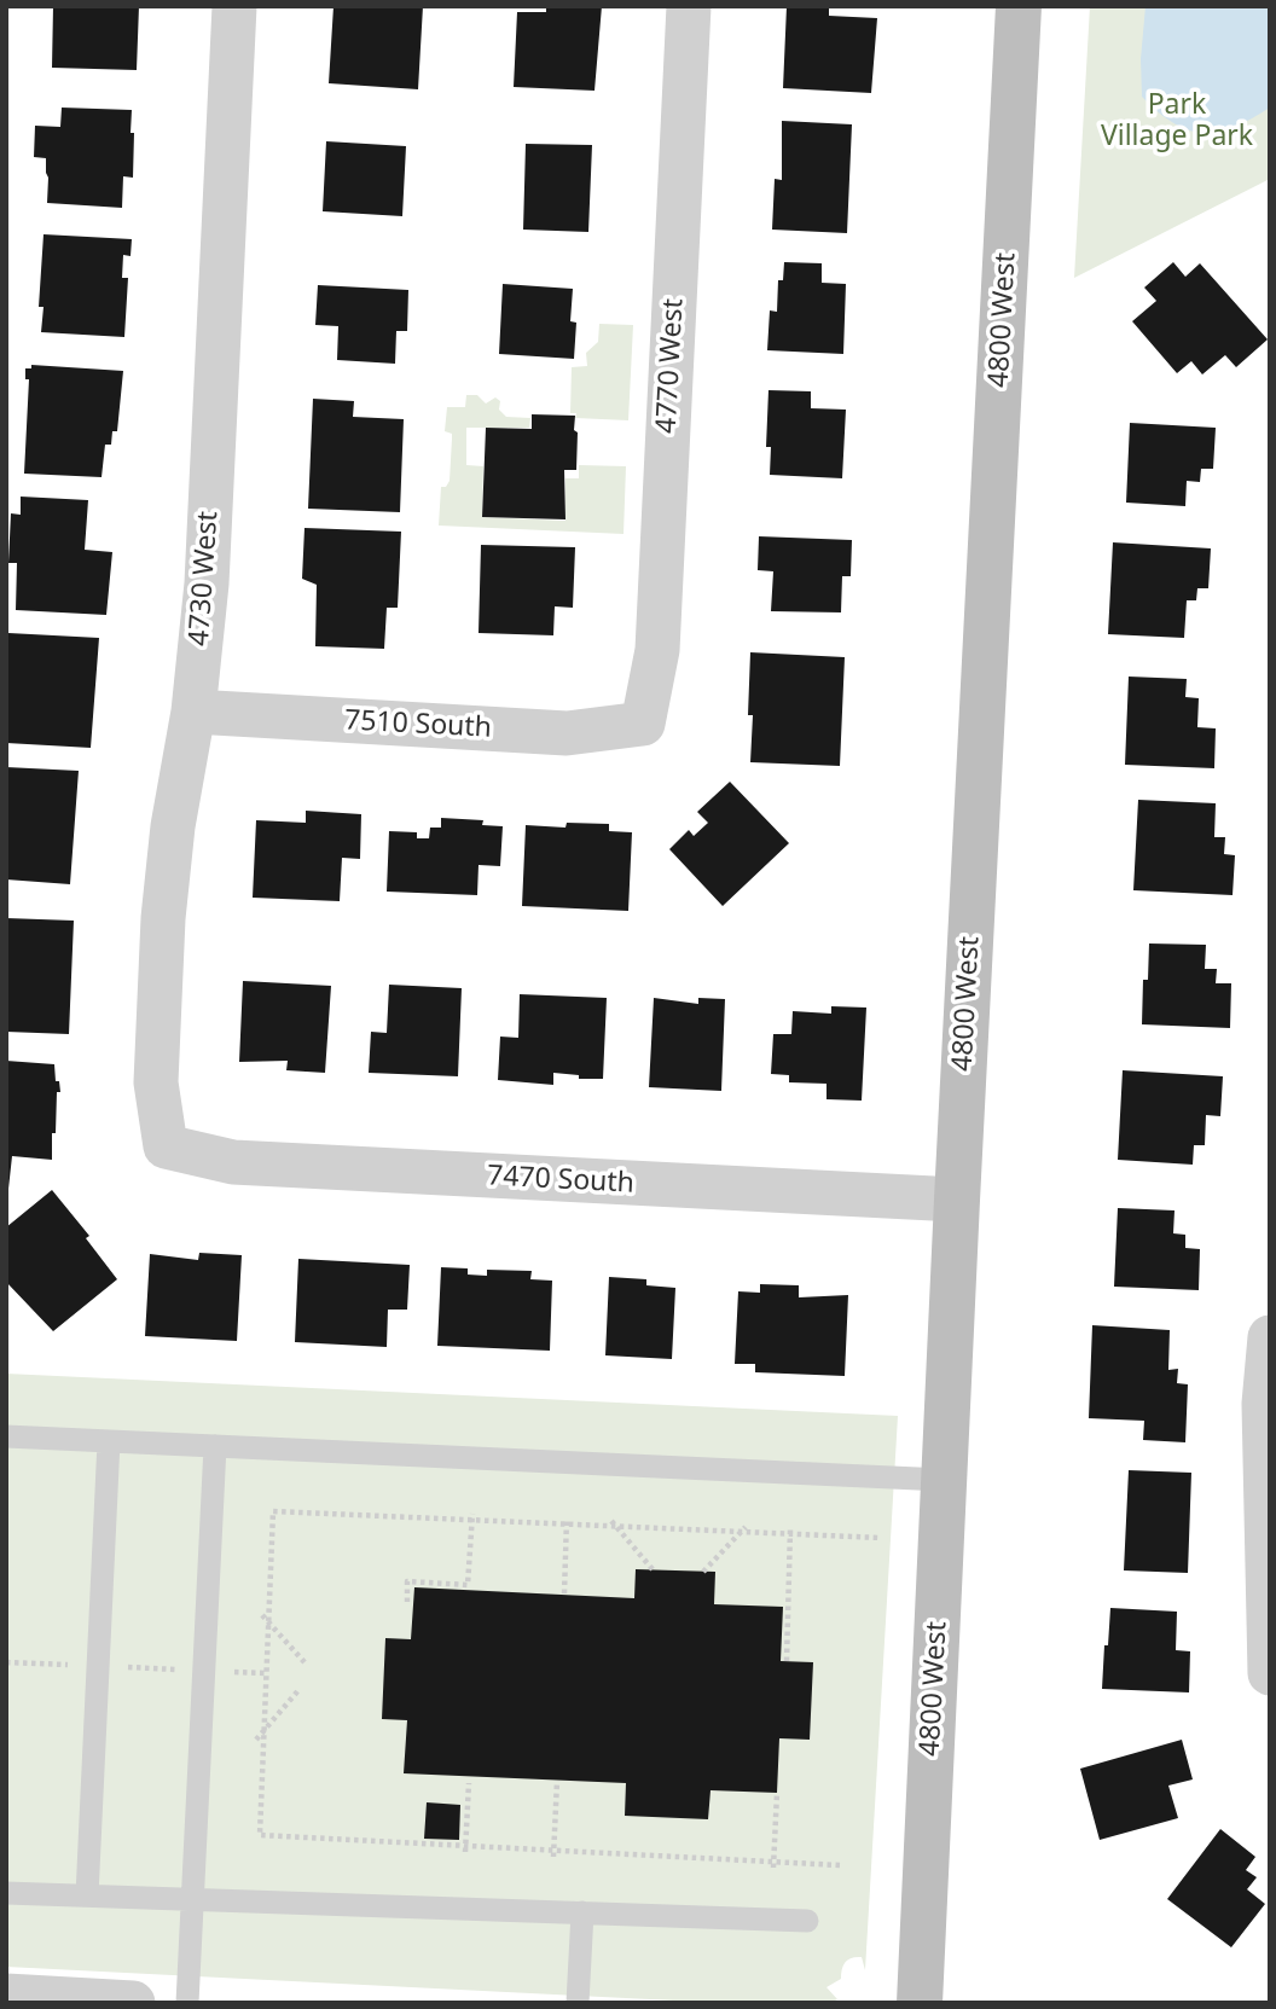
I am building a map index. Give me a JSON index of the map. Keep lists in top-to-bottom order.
{
  "streets": {
    "main road": ["4800 West"],
    "street": [
      "4770 West",
      "4730 West",
      "7510 South",
      "7470 South"
    ]
  },
  "crossings": [
    ["4800 West", "7470 South"],
    ["4770 West", "7510 South"],
    ["4730 West", "7510 South"],
    ["4730 West", "7470 South"]
  ],
  "parks": ["Park Village Park"]
}
